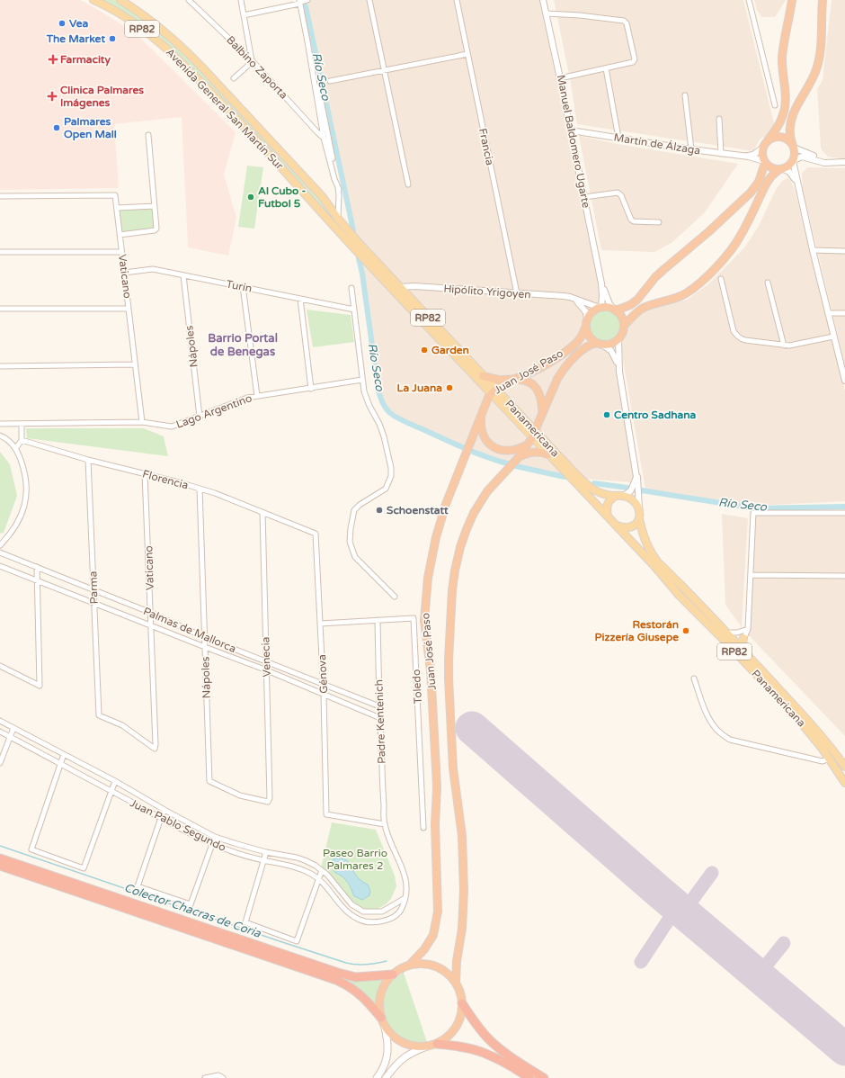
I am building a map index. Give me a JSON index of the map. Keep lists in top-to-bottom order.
{
  "streets": {
    "highway": ["Juan José Paso"],
    "main road": ["RP82", "Avenida General San Martín Sur", "Panamericana"],
    "street": [
      "Balbino Zaporta",
      "Manuel Baldomero Ugarte",
      "Martín de Álzaga",
      "Francia",
      "Vaticano",
      "Turín",
      "Hipólito Yrigoyen",
      "Nápoles",
      "Lago Argentino",
      "Florencia",
      "Parma",
      "Palmas de Mallorca",
      "Venecia",
      "Génova",
      "Toledo",
      "Padre Kentenich",
      "Juan Pablo Segundo"
    ]
  },
  "crossings": [
    ["Avenida General San Martín Sur", "Panamericana"],
    ["Manuel Baldomero Ugarte", "Martín de Álzaga"],
    ["Manuel Baldomero Ugarte", "Hipólito Yrigoyen"],
    ["Manuel Baldomero Ugarte", "Juan José Paso"],
    ["Francia", "Hipólito Yrigoyen"],
    ["Vaticano", "Turín"],
    ["Vaticano", "Lago Argentino"],
    ["Vaticano", "Florencia"],
    ["Vaticano", "Parma"],
    ["Vaticano", "Palmas de Mallorca"],
    ["Turín", "Nápoles"],
    ["Hipólito Yrigoyen", "Juan José Paso"],
    ["Hipólito Yrigoyen", "Panamericana"],
    ["Nápoles", "Lago Argentino"],
    ["Nápoles", "Florencia"],
    ["Nápoles", "Palmas de Mallorca"],
    ["Nápoles", "Venecia"],
    ["Juan José Paso", "Panamericana"],
    ["Florencia", "Parma"],
    ["Florencia", "Venecia"],
    ["Florencia", "Génova"],
    ["Parma", "Palmas de Mallorca"],
    ["Palmas de Mallorca", "Venecia"],
    ["Palmas de Mallorca", "Génova"],
    ["Palmas de Mallorca", "Padre Kentenich"],
    ["Génova", "Toledo"],
    ["Génova", "Padre Kentenich"],
    ["Génova", "Juan Pablo Segundo"],
    ["Toledo", "Padre Kentenich"],
    ["Padre Kentenich", "Juan Pablo Segundo"]
  ],
  "districts": ["Barrio Portal de Benegas"],
  "water": ["Río Seco", "Colector Chacras de Coria"],
  "parks": ["Paseo Barrio Palmares 2"],
  "places": {
    "other": [
      "Vea",
      "The Market",
      "Palmares Open Mall",
      "Al Cubo - Futbol 5",
      "Garden",
      "La Juana",
      "Centro Sadhana",
      "Schoenstatt",
      "Restorán Pizzería Giusepe"
    ],
    "health": ["Farmacity", "Clinica Palmares Imágenes"]
  }
}
